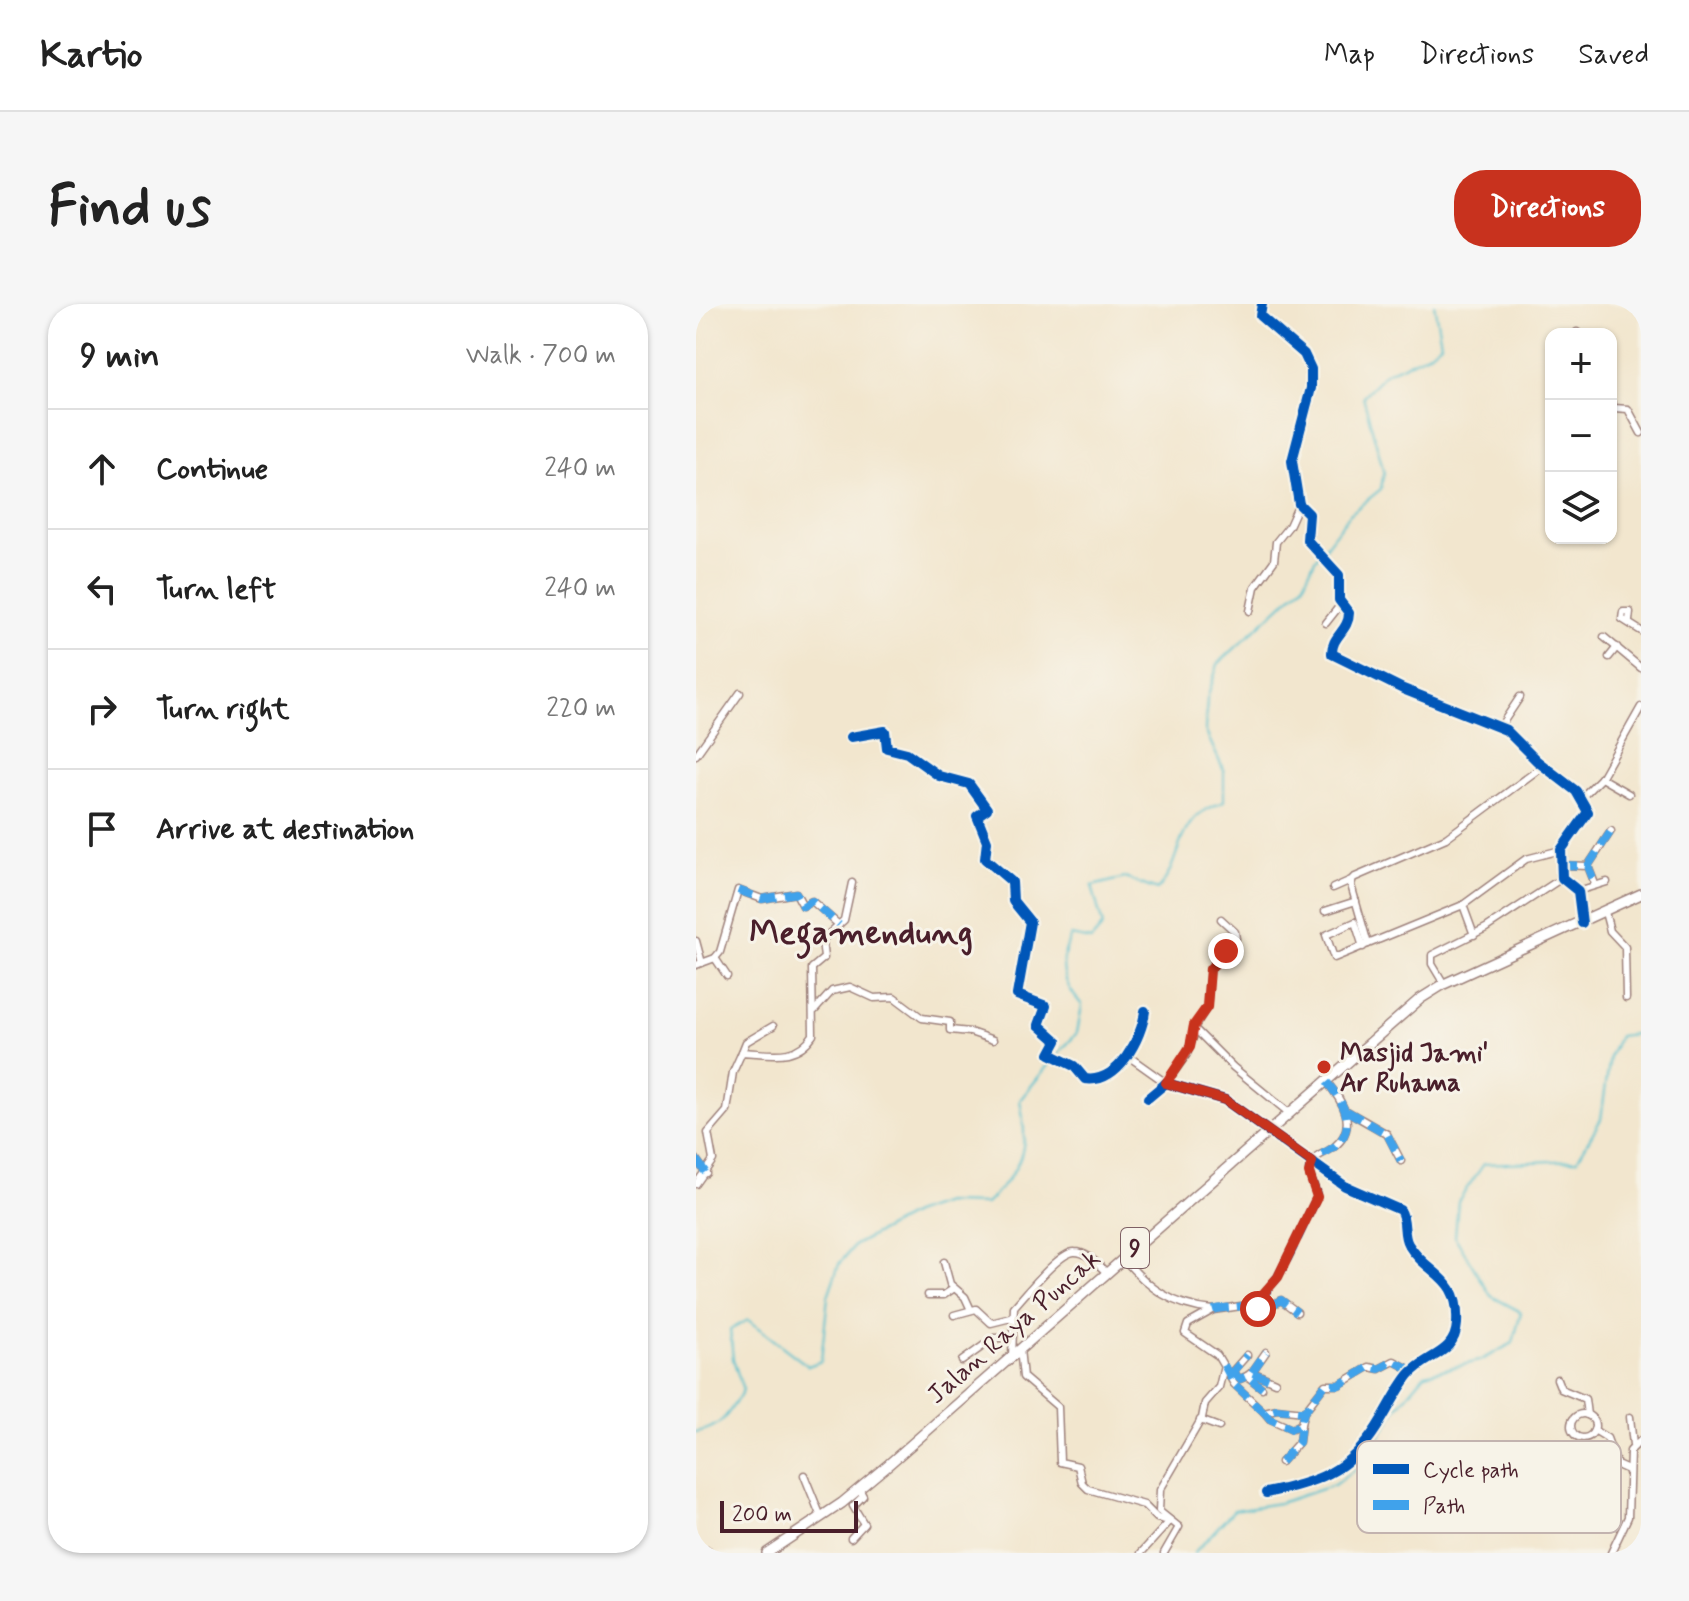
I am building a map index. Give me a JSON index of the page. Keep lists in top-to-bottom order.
{
  "streets": {
    "highway": ["9", "Jalan Raya Puncak"]
  },
  "districts": ["Megamendung"],
  "places": ["Masjid Jami' Ar Ruhama"],
  "legend": ["Cycle path", "Path"],
  "scale_bar": "200 m",
  "page": {
    "header": "Kartio",
    "nav": ["Map", "Directions", "Saved"],
    "buttons": "Directions",
    "title": "Find us",
    "heading": ["9 min", "Walk · 700 m"],
    "map_buttons": ["+", "−"],
    "list": [
      ["Continue", "240 m"],
      ["Turn left", "240 m"],
      ["Turn right", "220 m"],
      "Arrive at destination"
    ],
    "scale": "200 m"
  }
}
